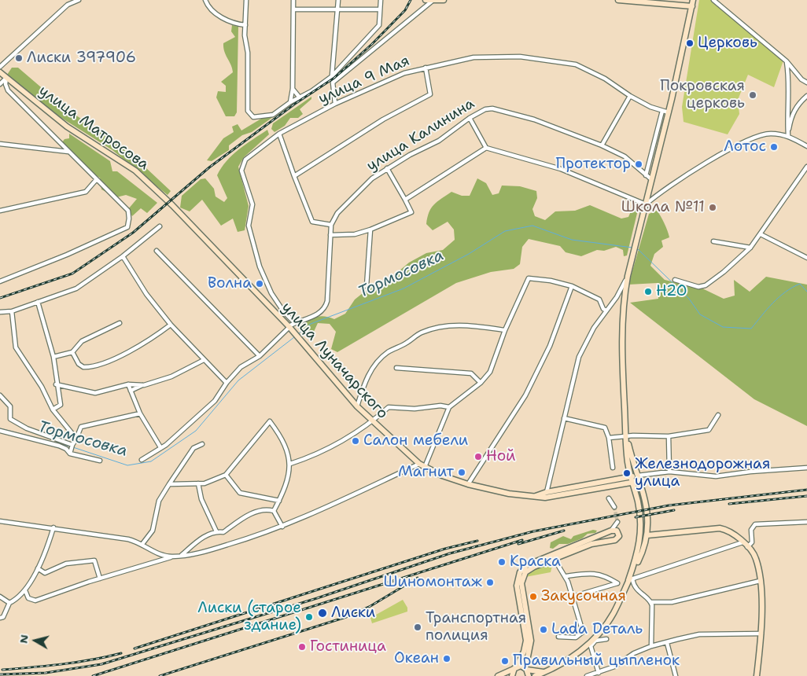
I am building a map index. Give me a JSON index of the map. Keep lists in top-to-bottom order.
{
  "streets": {
    "main road": ["улица Матросова", "улица Луначарского"],
    "street": ["улица 9 Мая", "улица Калинина"]
  },
  "crossings": [
    ["улица 9 Мая", "улица Калинина"],
    ["улица Матросова", "улица Луначарского"],
    ["улица Калинина", "улица Луначарского"]
  ],
  "water": ["Тормосовка"],
  "places": [
    "Церковь",
    "Лиски 397906",
    "Покровская церковь",
    "Лотос",
    "Протектор",
    "Школа №11",
    "Волна",
    "H2O",
    "Салон мебели",
    "Ной",
    "Магнит",
    "Железнодорожная улица",
    "Краска",
    "Шиномонтаж",
    "Закусочная",
    "Лиски",
    "Лиски (старое здание)",
    "Транспортная полиция",
    "Lada Dеталь",
    "Гостиница",
    "Океан",
    "Правильный цыпленок"
  ],
  "north": "left"
}
